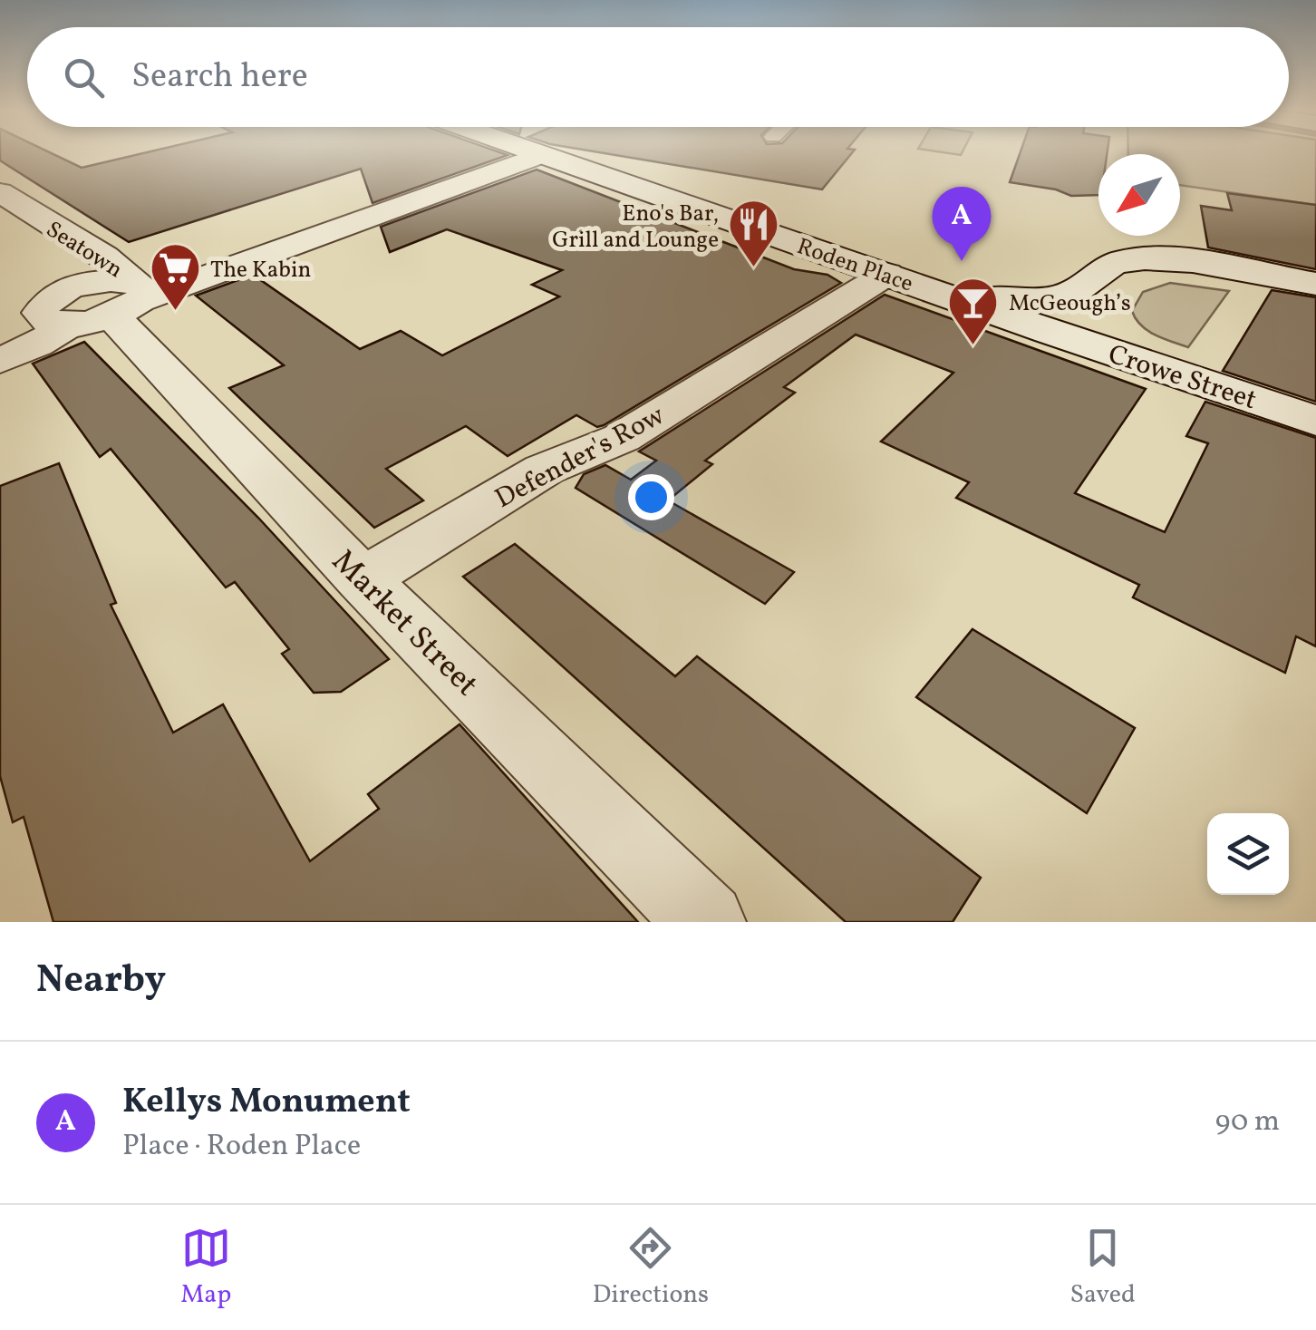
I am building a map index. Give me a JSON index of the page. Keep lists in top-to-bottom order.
{
  "streets": {
    "main road": ["Roden Place", "Crowe Street"],
    "street": ["Seatown", "Defender's Row", "Market Street"]
  },
  "crossings": [
    ["Seatown", "Market Street"],
    ["Roden Place", "Crowe Street"],
    ["Roden Place", "Defender's Row"],
    ["Defender's Row", "Market Street"]
  ],
  "places": {
    "restaurant": ["Eno's Bar, Grill and Lounge"],
    "supermarket": ["The Kabin"],
    "bar": ["McGeough’s"]
  },
  "north": "bottom left",
  "page": {
    "search": "Search here",
    "pins": "A",
    "heading": "Nearby",
    "list": [
      {
        "mark": "A",
        "name": "Kellys Monument",
        "note": "Place · Roden Place",
        "value": "90 m"
      }
    ],
    "nav": ["Map", "Directions", "Saved"]
  }
}
